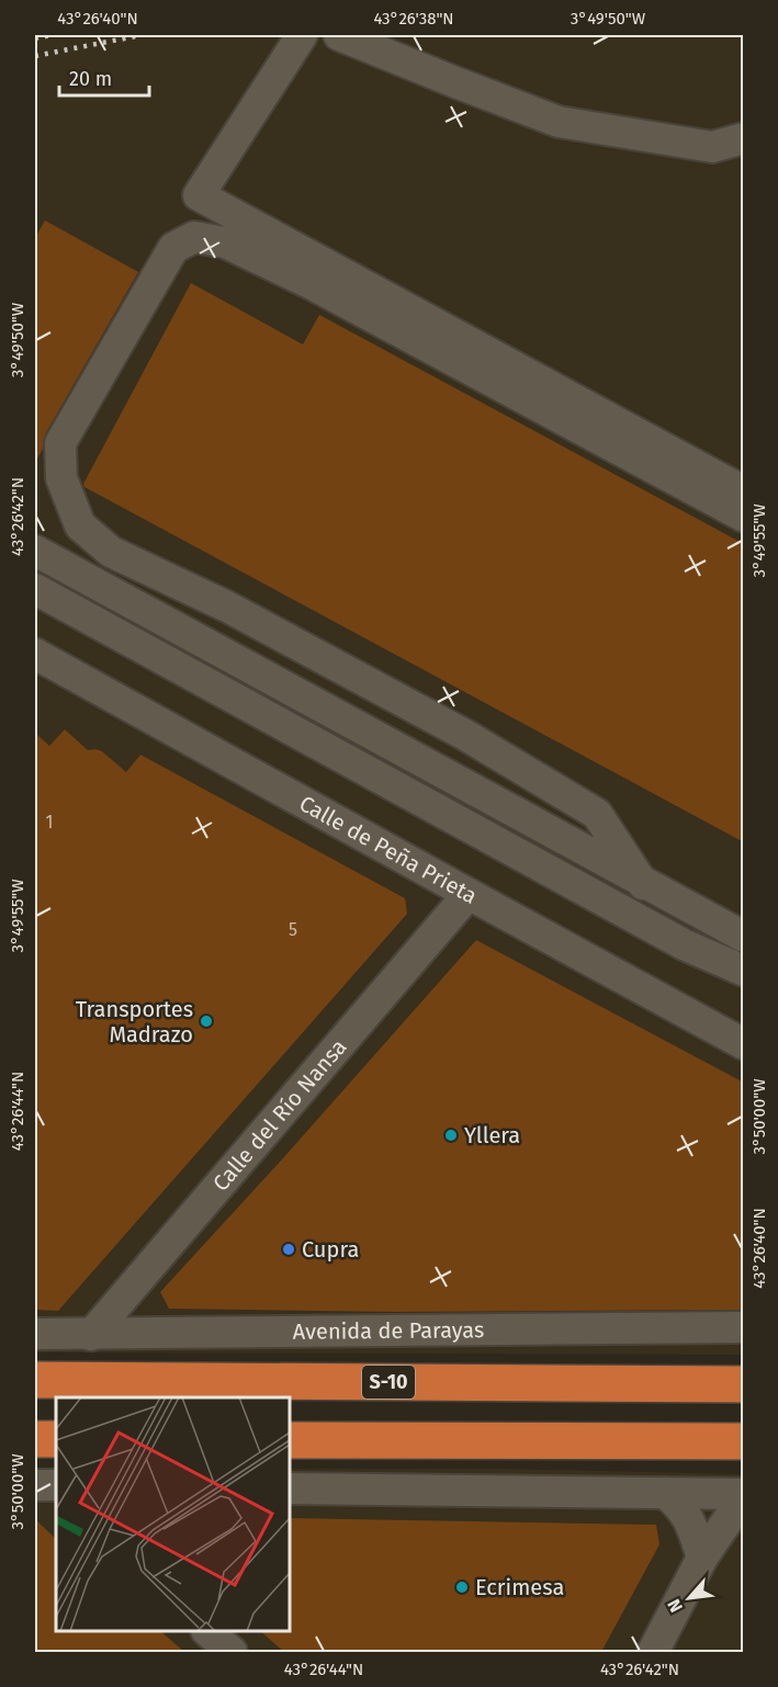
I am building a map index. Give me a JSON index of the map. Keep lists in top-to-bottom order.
{
  "streets": {
    "highway": ["S-10"],
    "street": ["Calle de Peña Prieta", "Calle del Río Nansa", "Avenida de Parayas"]
  },
  "crossings": [
    ["Calle de Peña Prieta", "Calle del Río Nansa"],
    ["Calle del Río Nansa", "Avenida de Parayas"]
  ],
  "places": [
    "Transportes Madrazo",
    "Yllera",
    "Cupra",
    "Ecrimesa"
  ],
  "house_numbers": ["1", "5"],
  "scale_bar": "20 m",
  "north": "bottom left",
  "coordinates": [
    "43°26'40\"N",
    "43°26'38\"N",
    "3°49'50\"W",
    "43°26'42\"N",
    "3°49'55\"W",
    "43°26'44\"N",
    "3°50'00\"W"
  ]
}
